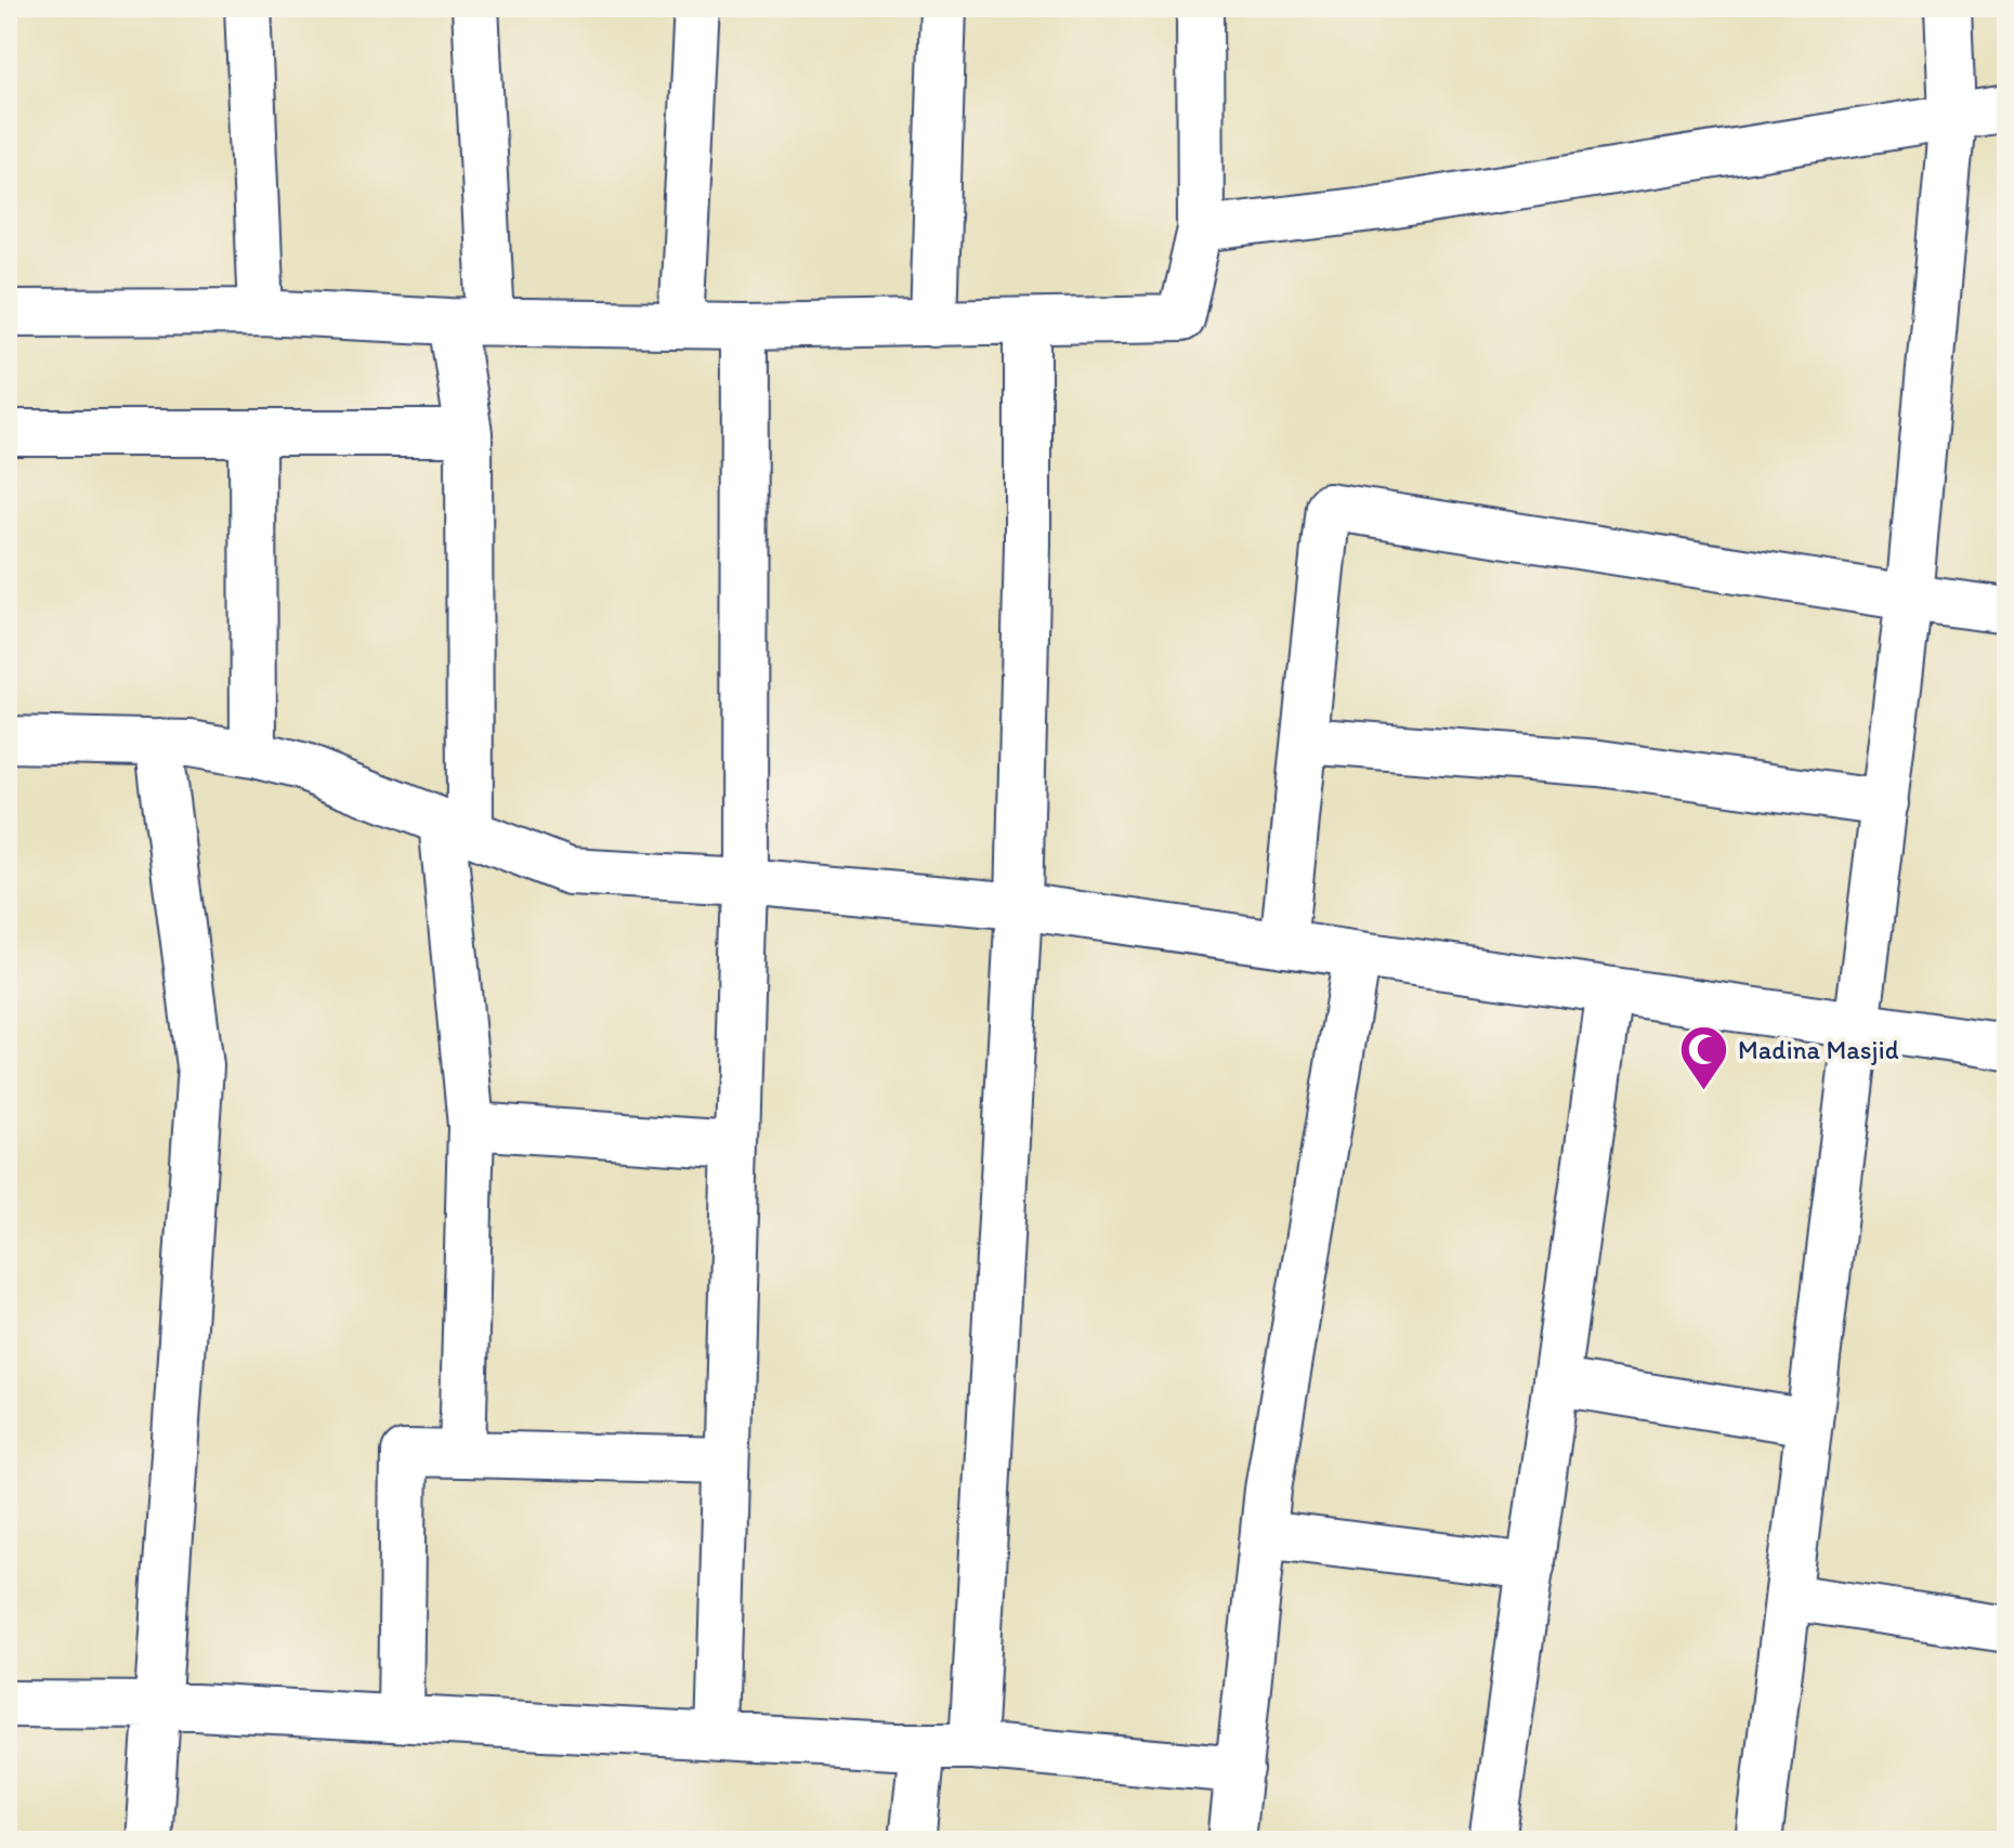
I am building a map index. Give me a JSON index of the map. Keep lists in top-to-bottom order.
{
  "places": {
    "mosque": ["Madina Masjid"]
  }
}
